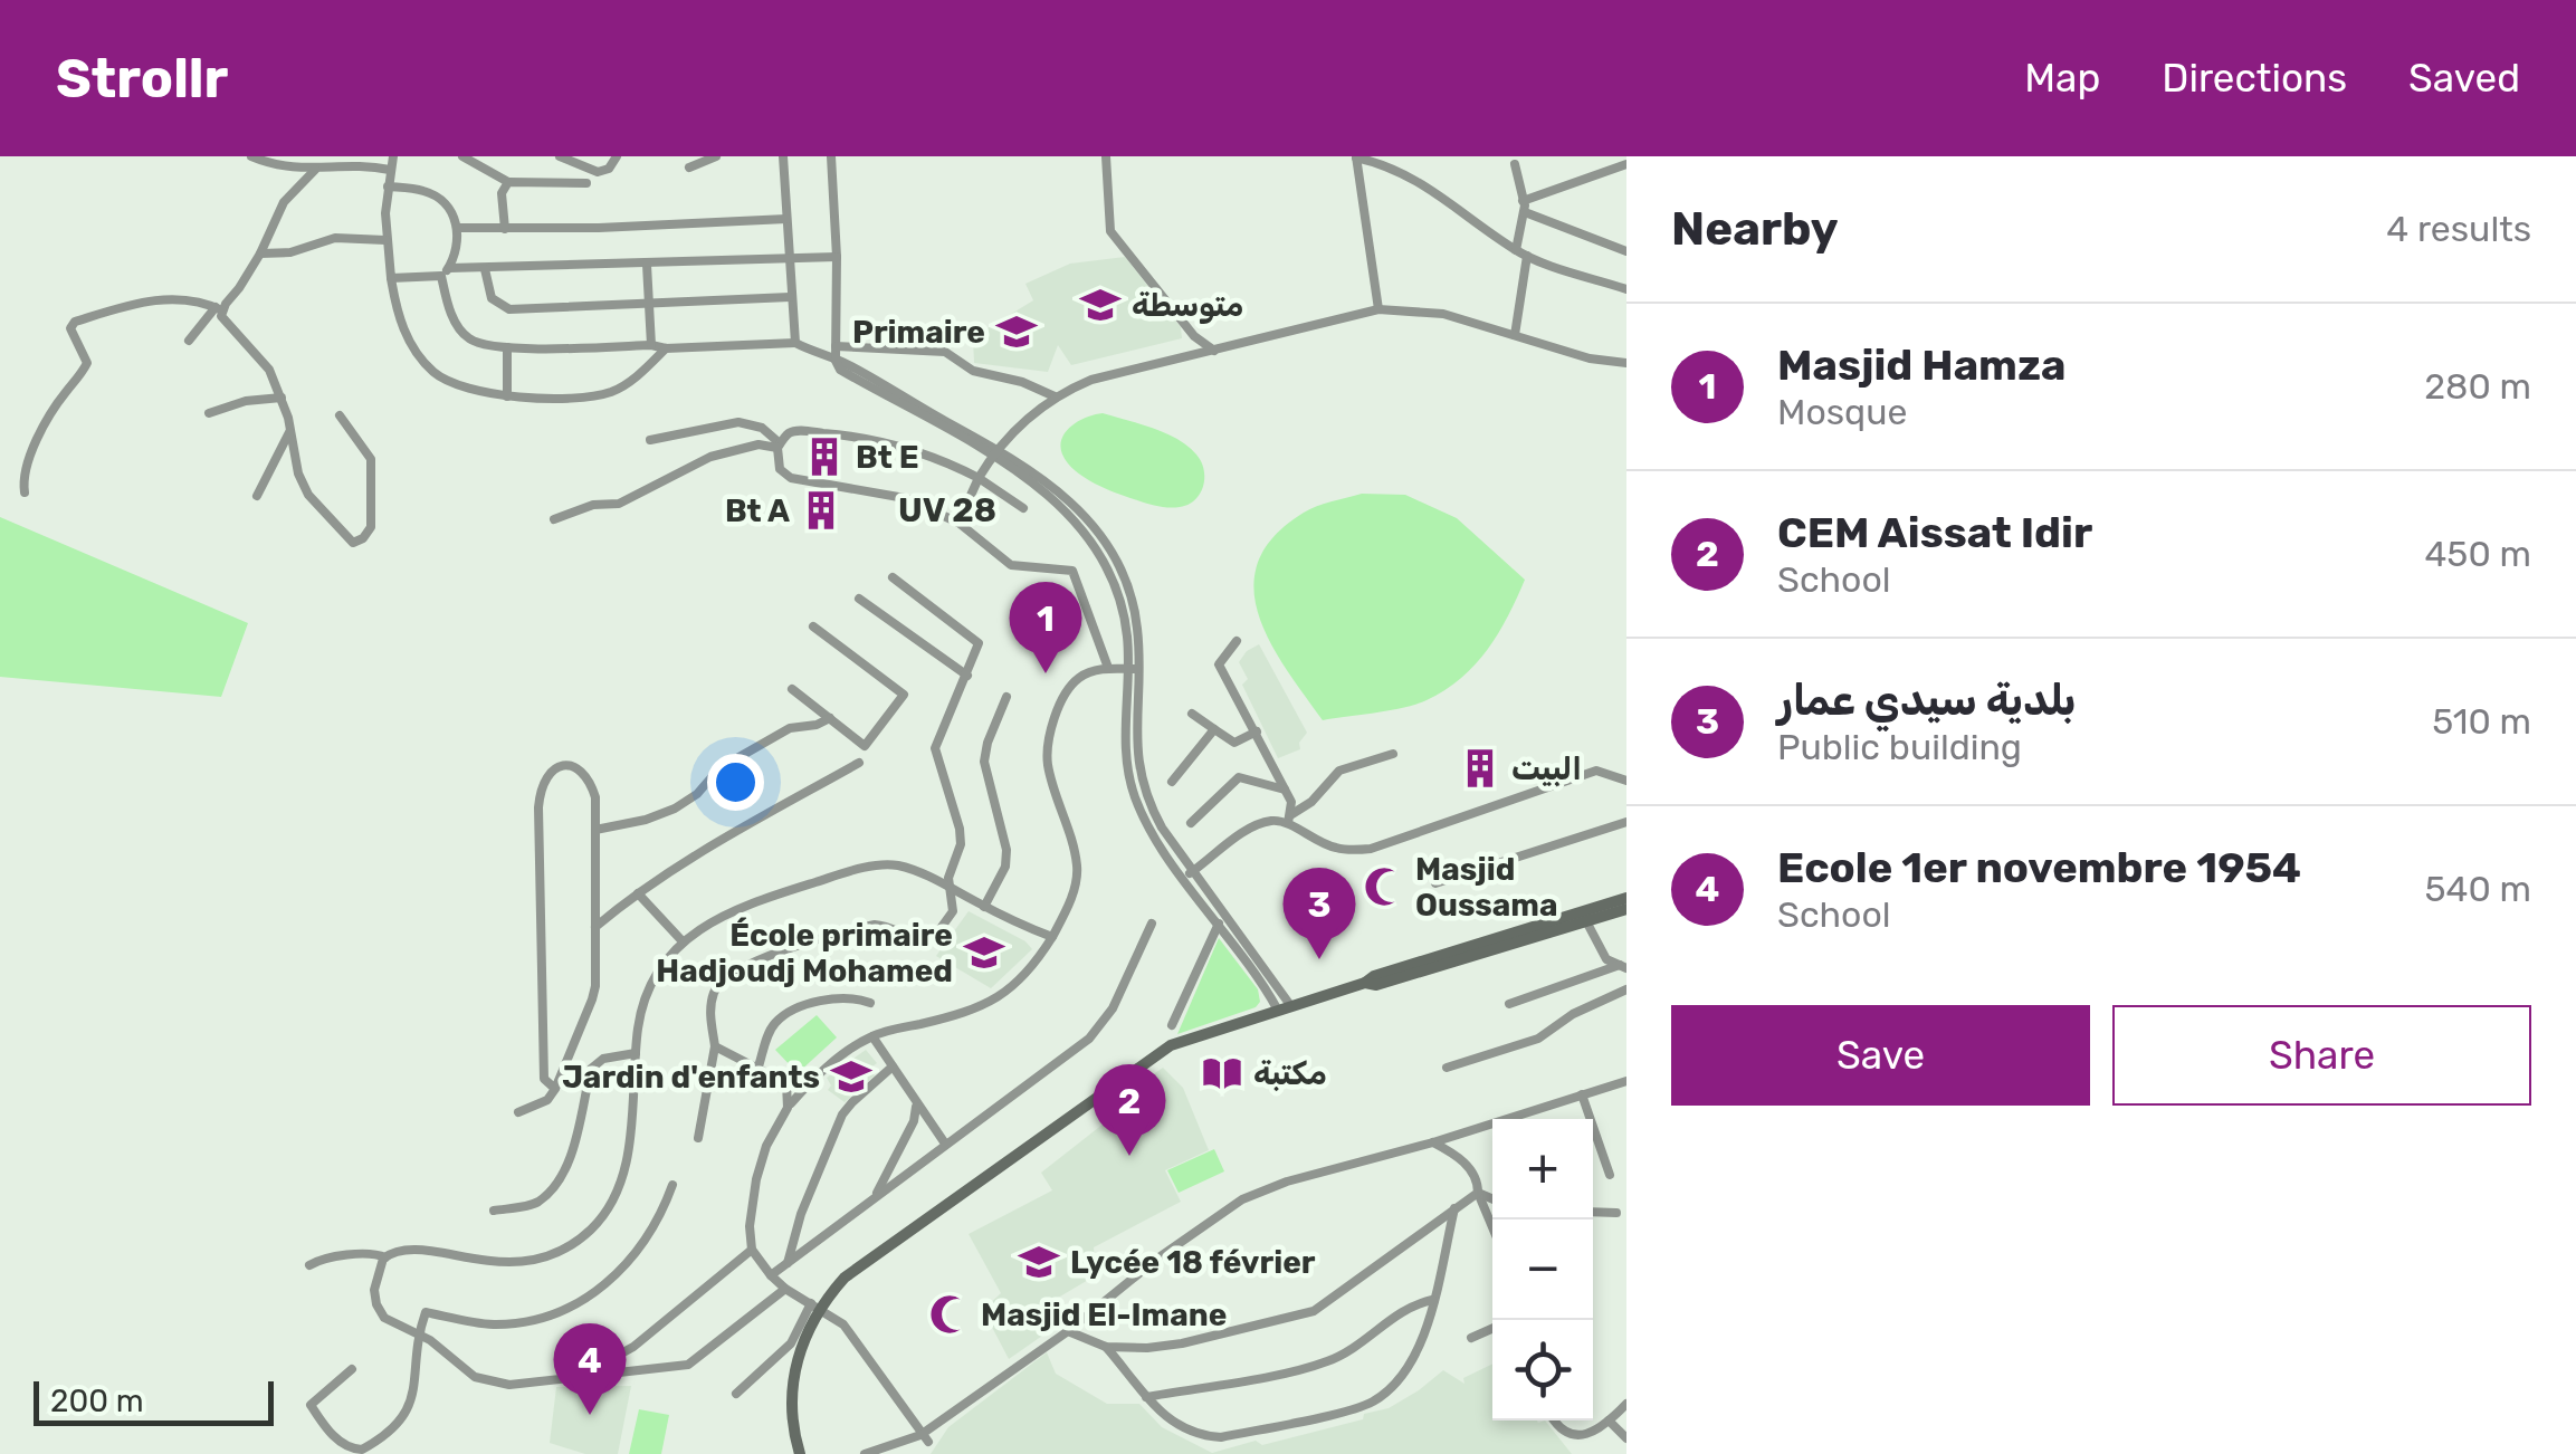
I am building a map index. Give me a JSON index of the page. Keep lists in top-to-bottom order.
{
  "districts": ["UV 28"],
  "places": {
    "school or university": [
      "متوسطة",
      "Primaire",
      "École primaire Hadjoudj Mohamed",
      "Jardin d'enfants",
      "Lycée 18 février"
    ],
    "building": ["Bt E", "Bt A", "البيت"],
    "mosque": ["Masjid Oussama", "Masjid El-Imane"],
    "library": ["مكتبة"]
  },
  "scale_bar": "200 m",
  "page": {
    "header": "Strollr",
    "nav": ["Map", "Directions", "Saved"],
    "heading": ["Nearby", "4 results"],
    "list": [
      {
        "mark": "1",
        "name": "Masjid Hamza",
        "note": "Mosque",
        "value": "280 m"
      },
      {
        "mark": "2",
        "name": "CEM Aissat Idir",
        "note": "School",
        "value": "450 m"
      },
      {
        "mark": "3",
        "name": "بلدية سيدي عمار",
        "note": "Public building",
        "value": "510 m"
      },
      {
        "mark": "4",
        "name": "Ecole 1er novembre 1954",
        "note": "School",
        "value": "540 m"
      }
    ],
    "pins": [
      "1",
      "3",
      "2",
      "4"
    ],
    "buttons": ["Save", "Share"],
    "map_buttons": ["+", "−"],
    "scale": "200 m"
  }
}
